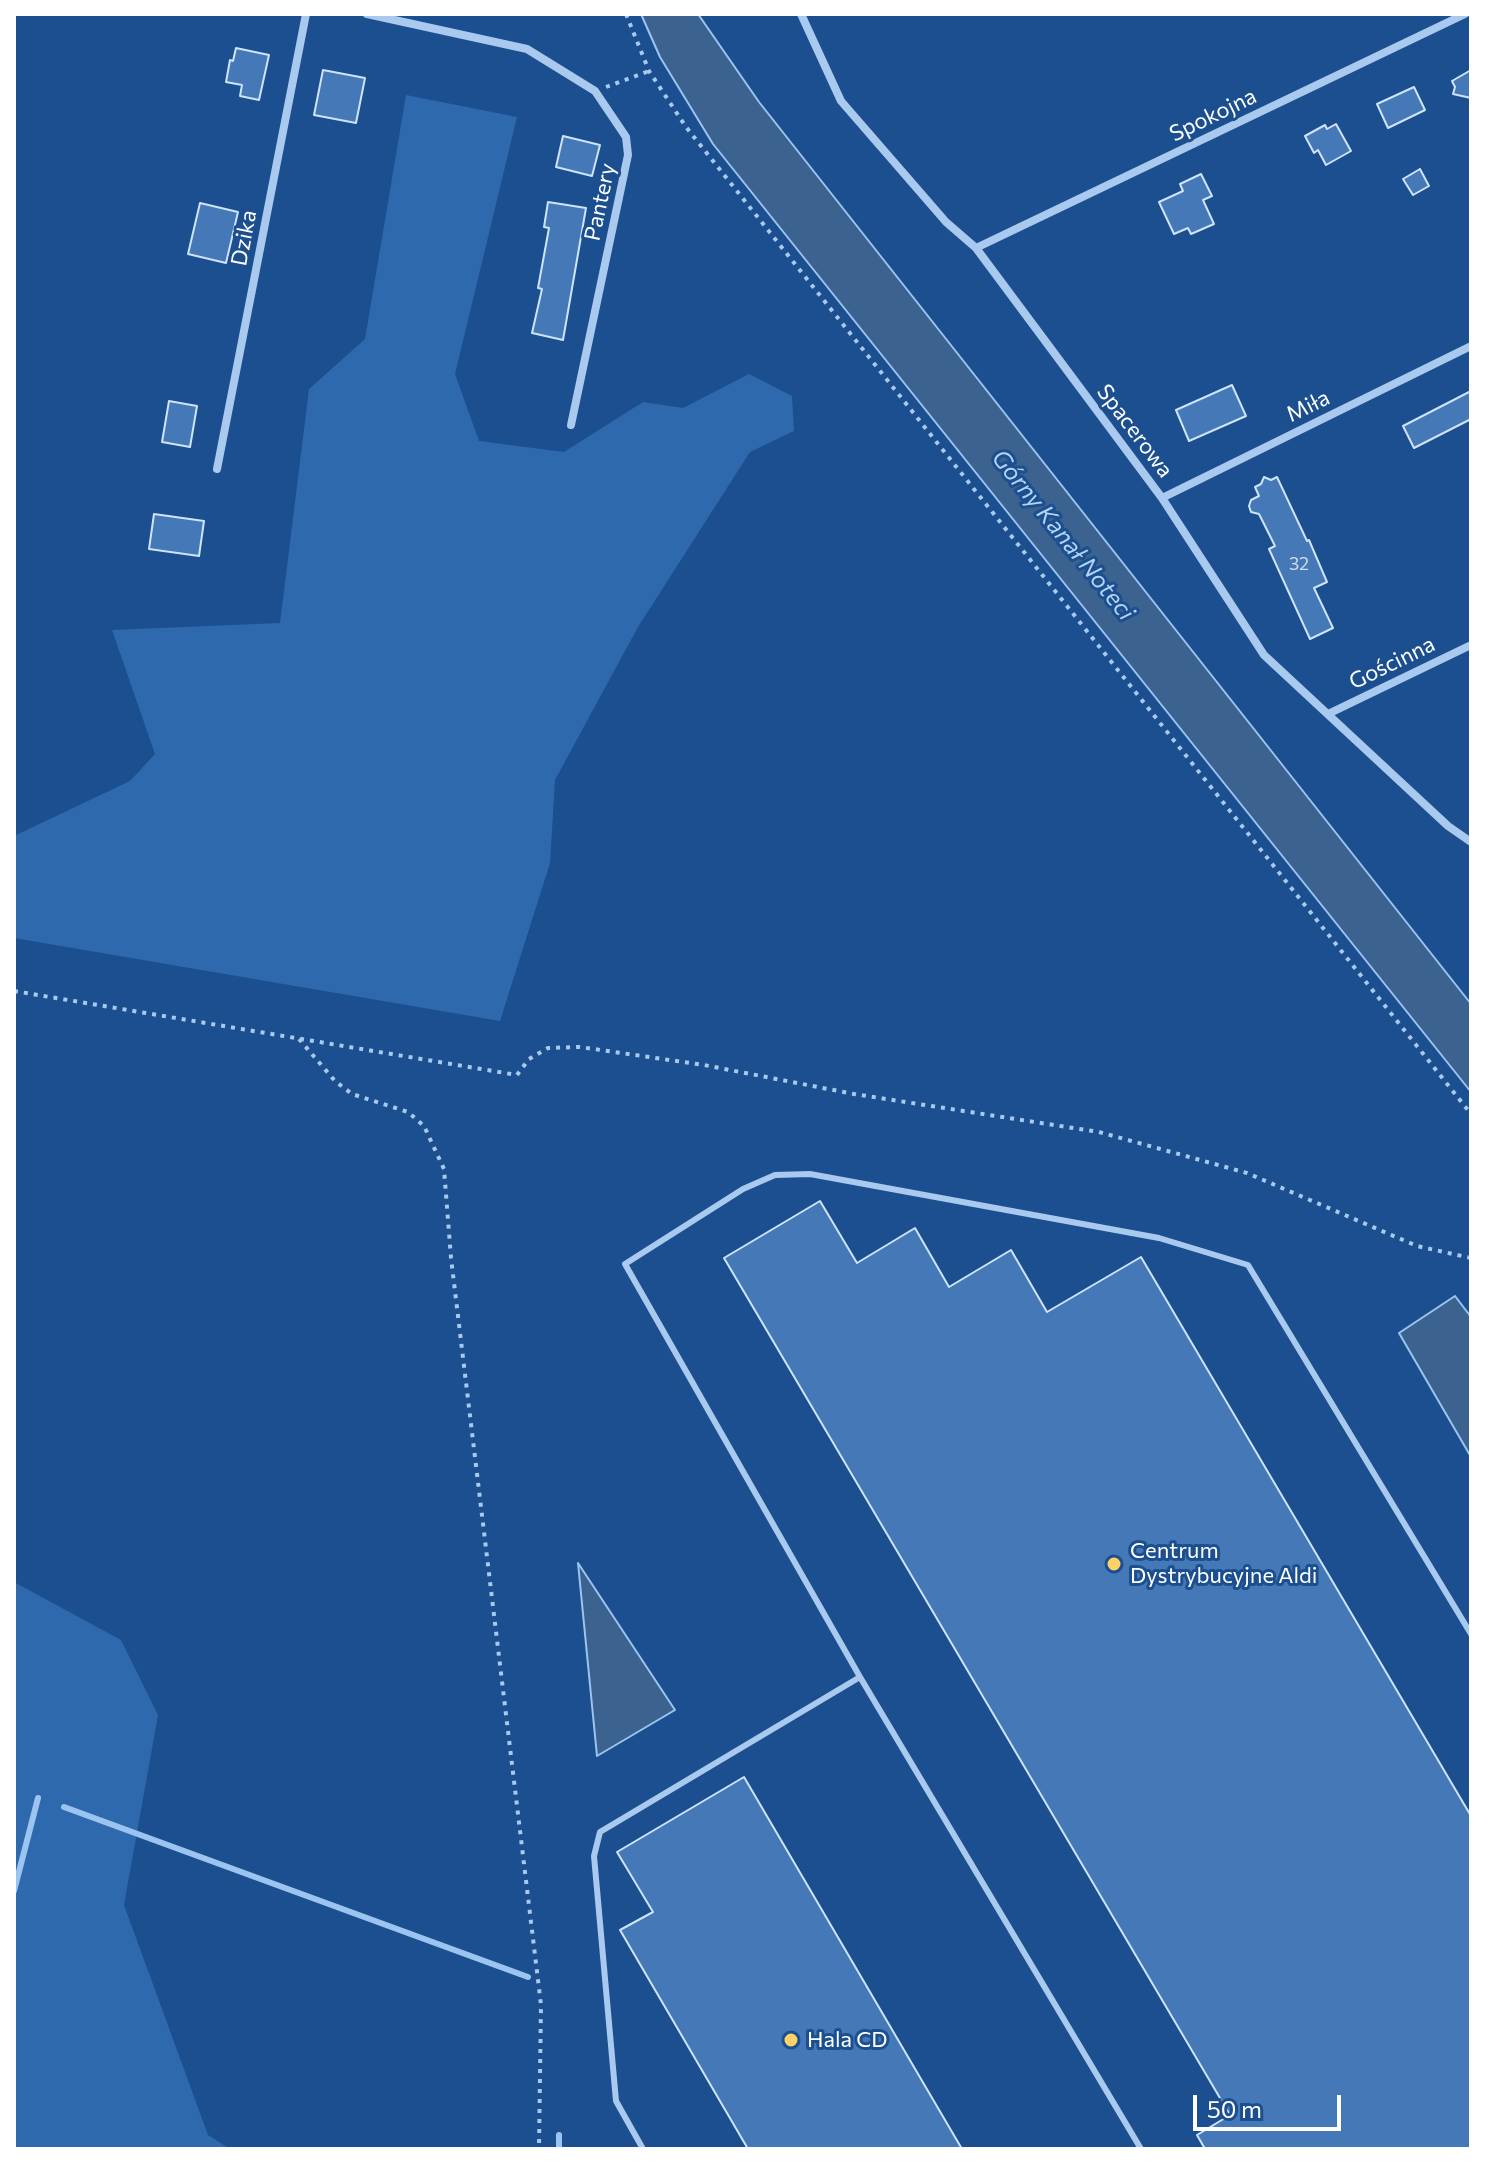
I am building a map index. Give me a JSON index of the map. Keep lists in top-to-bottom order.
{
  "streets": {
    "street": [
      "Spokojna",
      "Pantery",
      "Dzika",
      "Miła",
      "Spacerowa",
      "Gościnna"
    ]
  },
  "crossings": [
    ["Spokojna", "Spacerowa"],
    ["Miła", "Spacerowa"],
    ["Spacerowa", "Gościnna"]
  ],
  "water": ["Górny Kanał Noteci"],
  "places": ["Centrum Dystrybucyjne Aldi", "Hala CD"],
  "house_numbers": ["32"],
  "scale_bar": "50 m"
}
